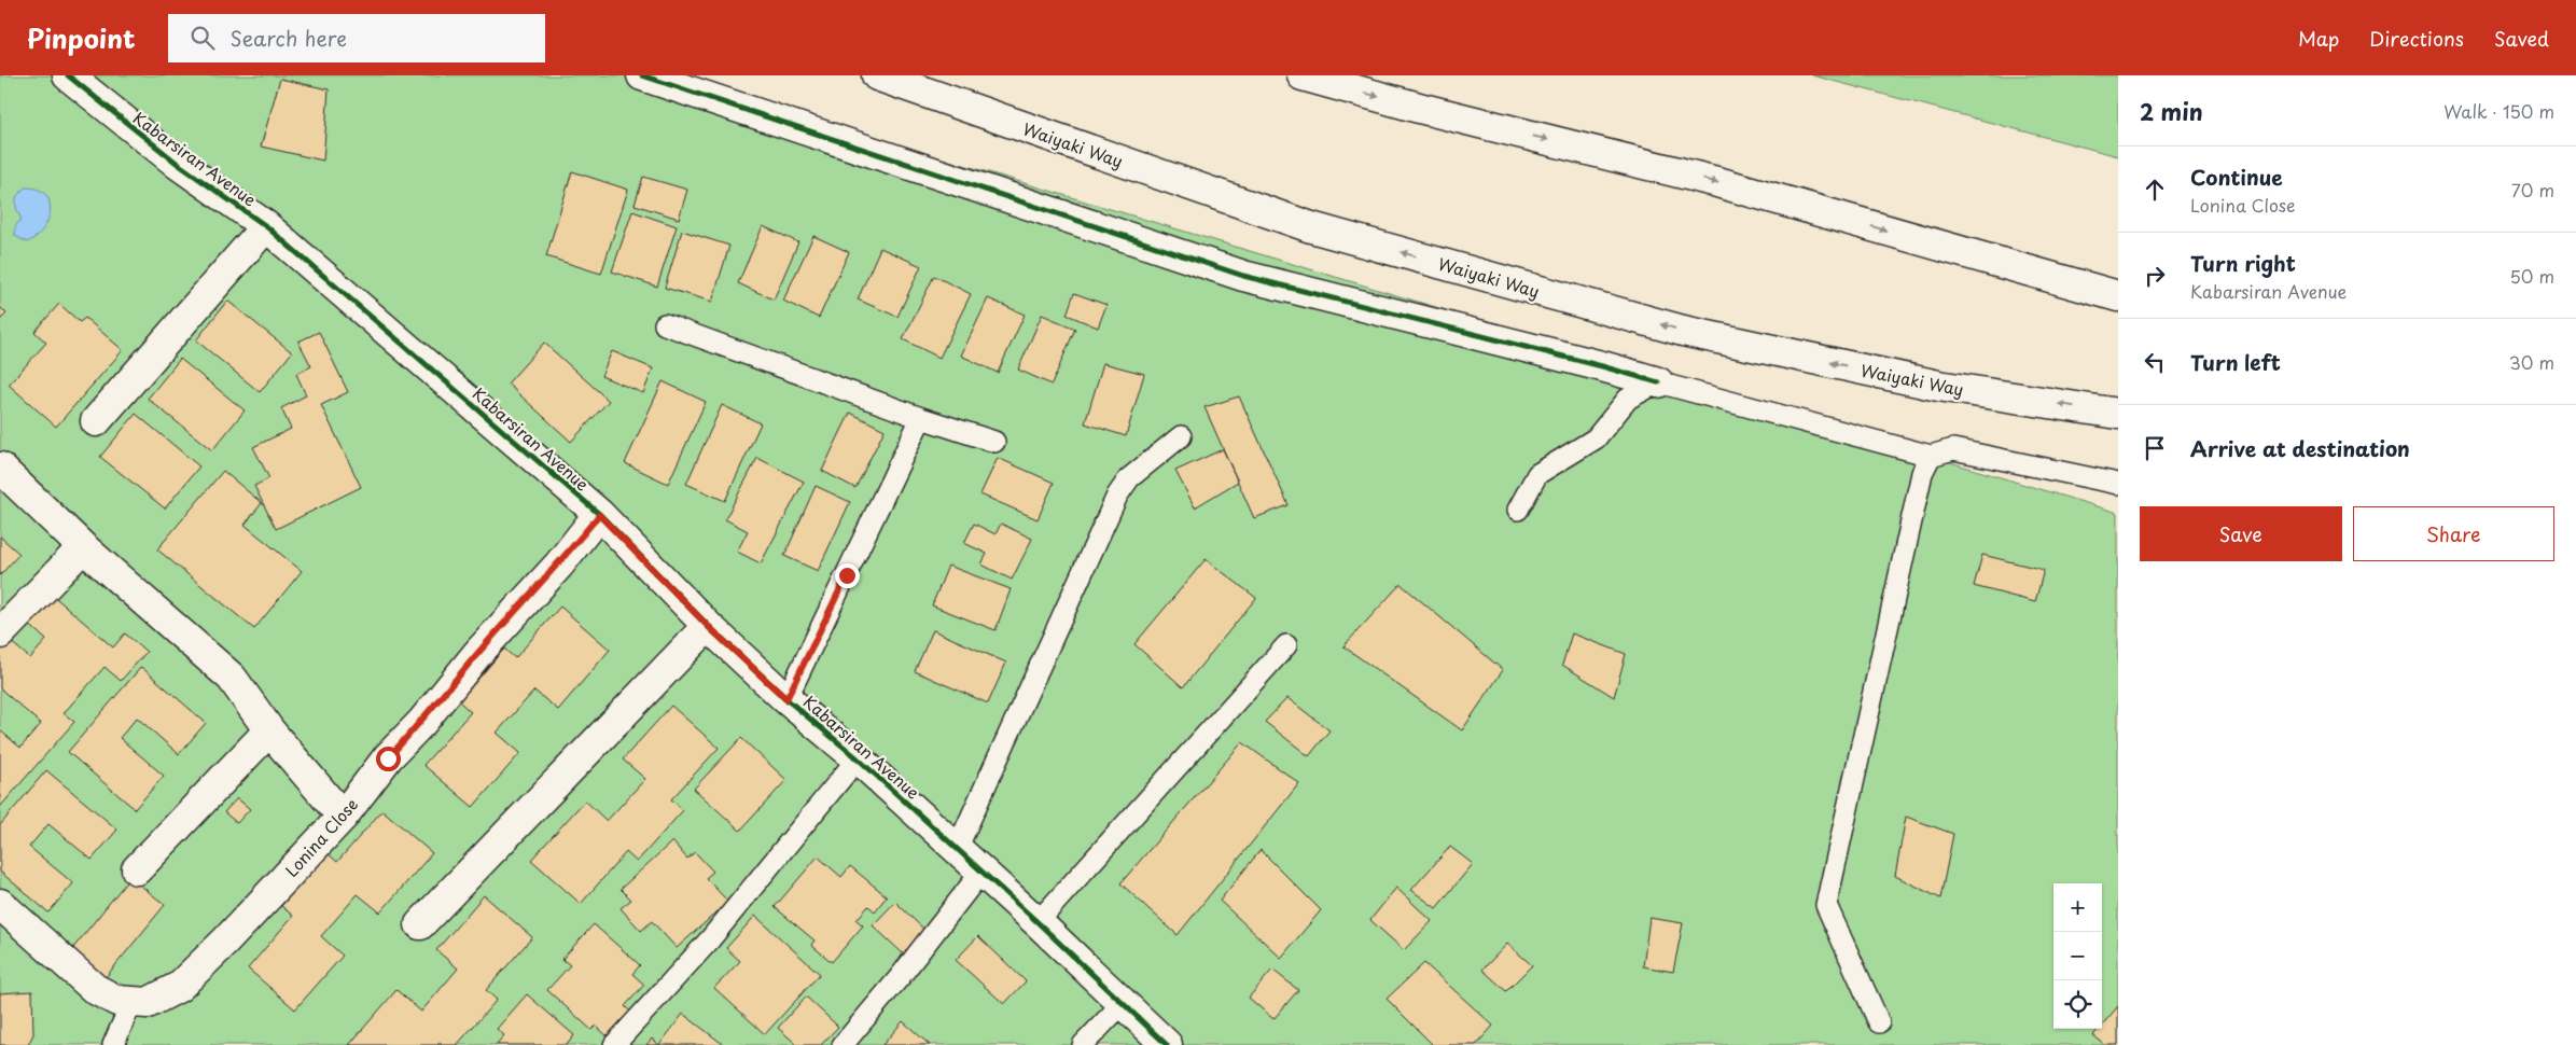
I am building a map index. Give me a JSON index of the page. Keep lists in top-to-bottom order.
{
  "streets": {
    "main road": ["Waiyaki Way", "Kabarsiran Avenue", "Lonina Close"]
  },
  "crossings": [
    ["Kabarsiran Avenue", "Lonina Close"]
  ],
  "page": {
    "header": "Pinpoint",
    "search": "Search here",
    "nav": ["Map", "Directions", "Saved"],
    "heading": ["2 min", "Walk · 150 m"],
    "list": [
      ["Continue", "Lonina Close", "70 m"],
      ["Turn right", "Kabarsiran Avenue", "50 m"],
      ["Turn left", "30 m"],
      "Arrive at destination"
    ],
    "buttons": ["Save", "Share"],
    "map_buttons": ["+", "−"]
  }
}
